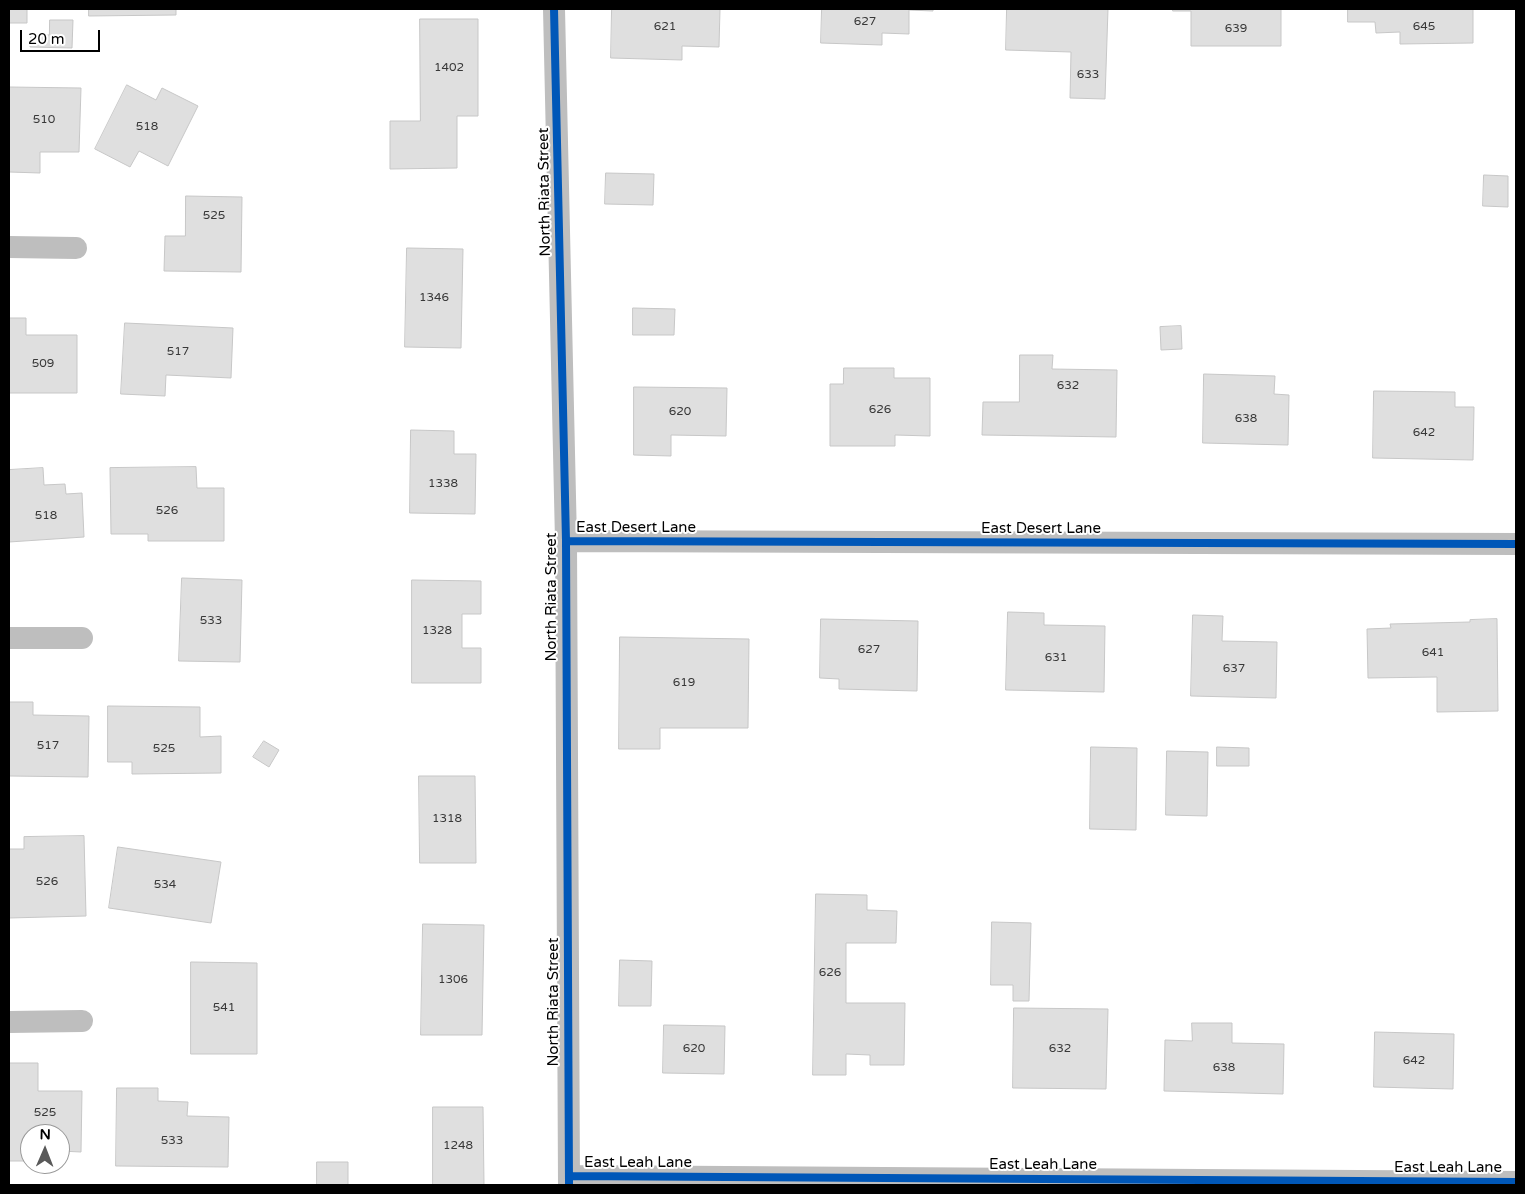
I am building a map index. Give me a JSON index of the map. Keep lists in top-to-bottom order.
{
  "streets": {
    "street": ["North Riata Street", "East Desert Lane", "East Leah Lane"]
  },
  "crossings": [
    ["North Riata Street", "East Desert Lane"],
    ["North Riata Street", "East Leah Lane"]
  ],
  "house_numbers": [
    "627",
    "621",
    "645",
    "639",
    "1402",
    "633",
    "510",
    "518",
    "525",
    "1346",
    "517",
    "509",
    "632",
    "626",
    "620",
    "638",
    "642",
    "1338",
    "526",
    "518",
    "533",
    "1328",
    "627",
    "641",
    "631",
    "637",
    "619",
    "517",
    "525",
    "1318",
    "526",
    "534",
    "626",
    "1306",
    "541",
    "620",
    "632",
    "642",
    "638",
    "525",
    "533",
    "1248"
  ],
  "scale_bar": "20 m",
  "north": "top"
}
